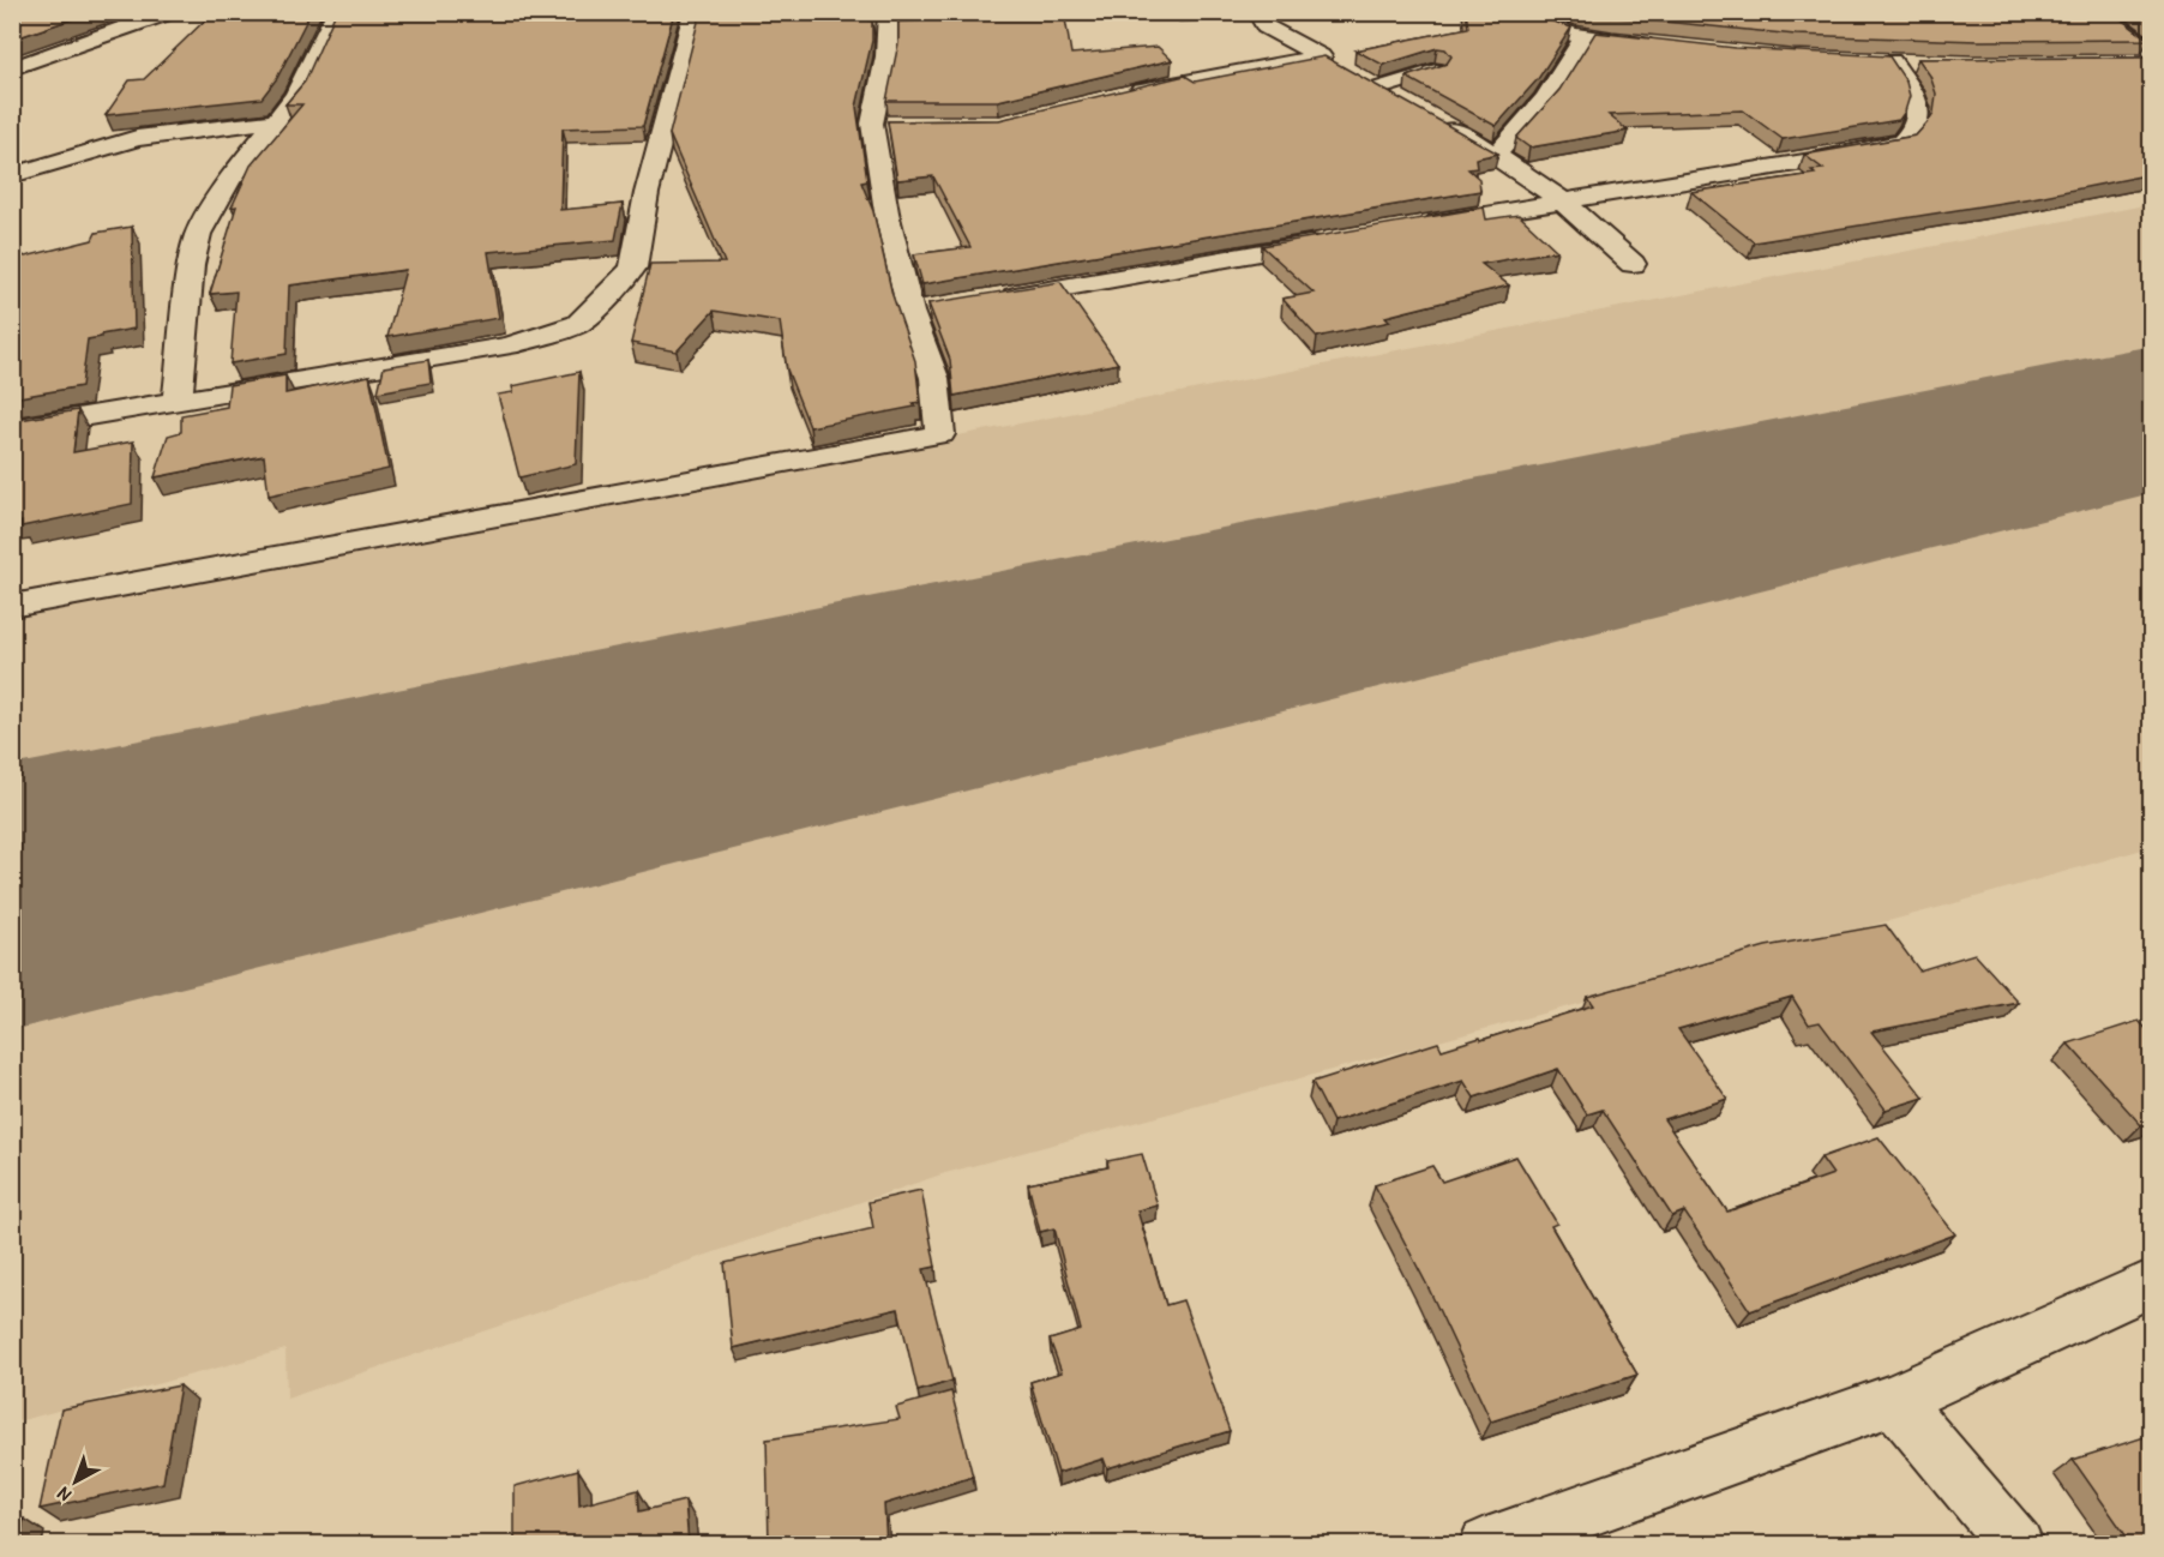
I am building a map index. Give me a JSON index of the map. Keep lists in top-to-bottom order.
{
  "north": "bottom left"
}
